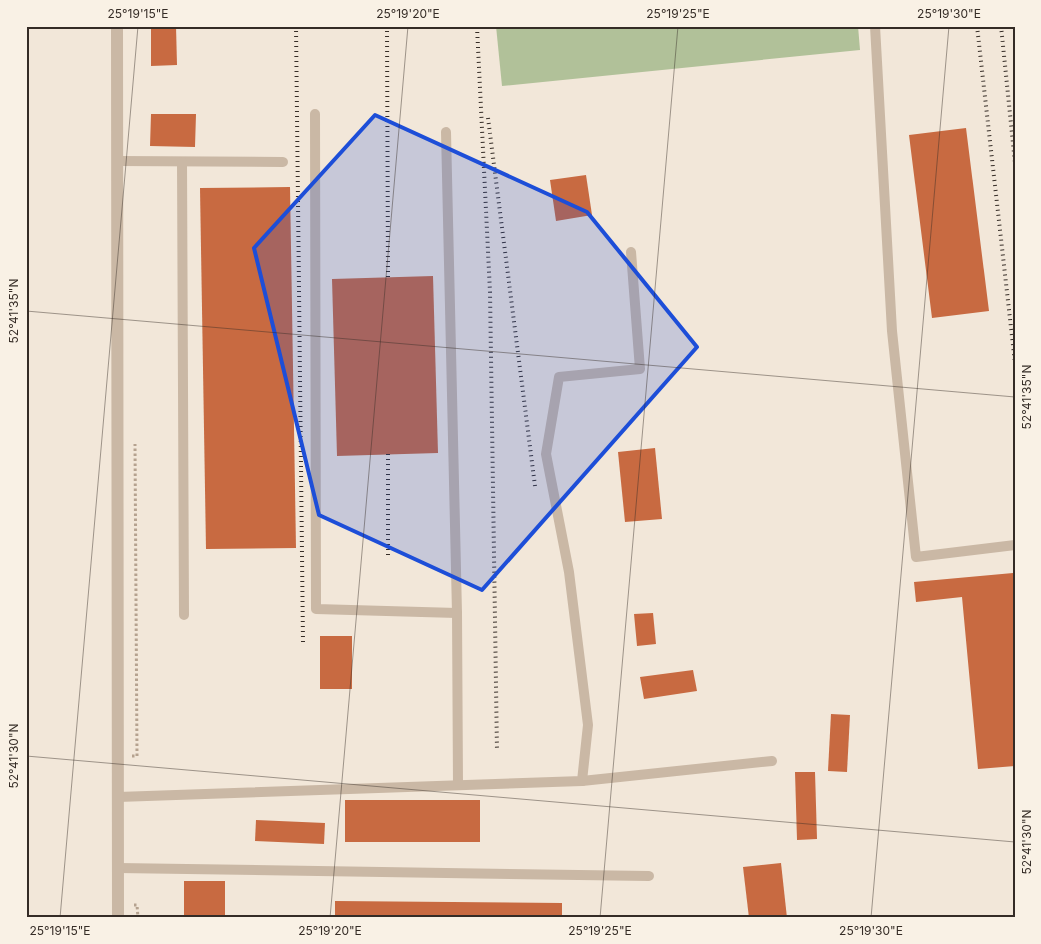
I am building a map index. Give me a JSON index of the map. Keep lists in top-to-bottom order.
{
  "coordinates": [
    "25°19'15\"E",
    "25°19'20\"E",
    "25°19'25\"E",
    "25°19'30\"E",
    "52°41'35\"N",
    "52°41'30\"N"
  ]
}
